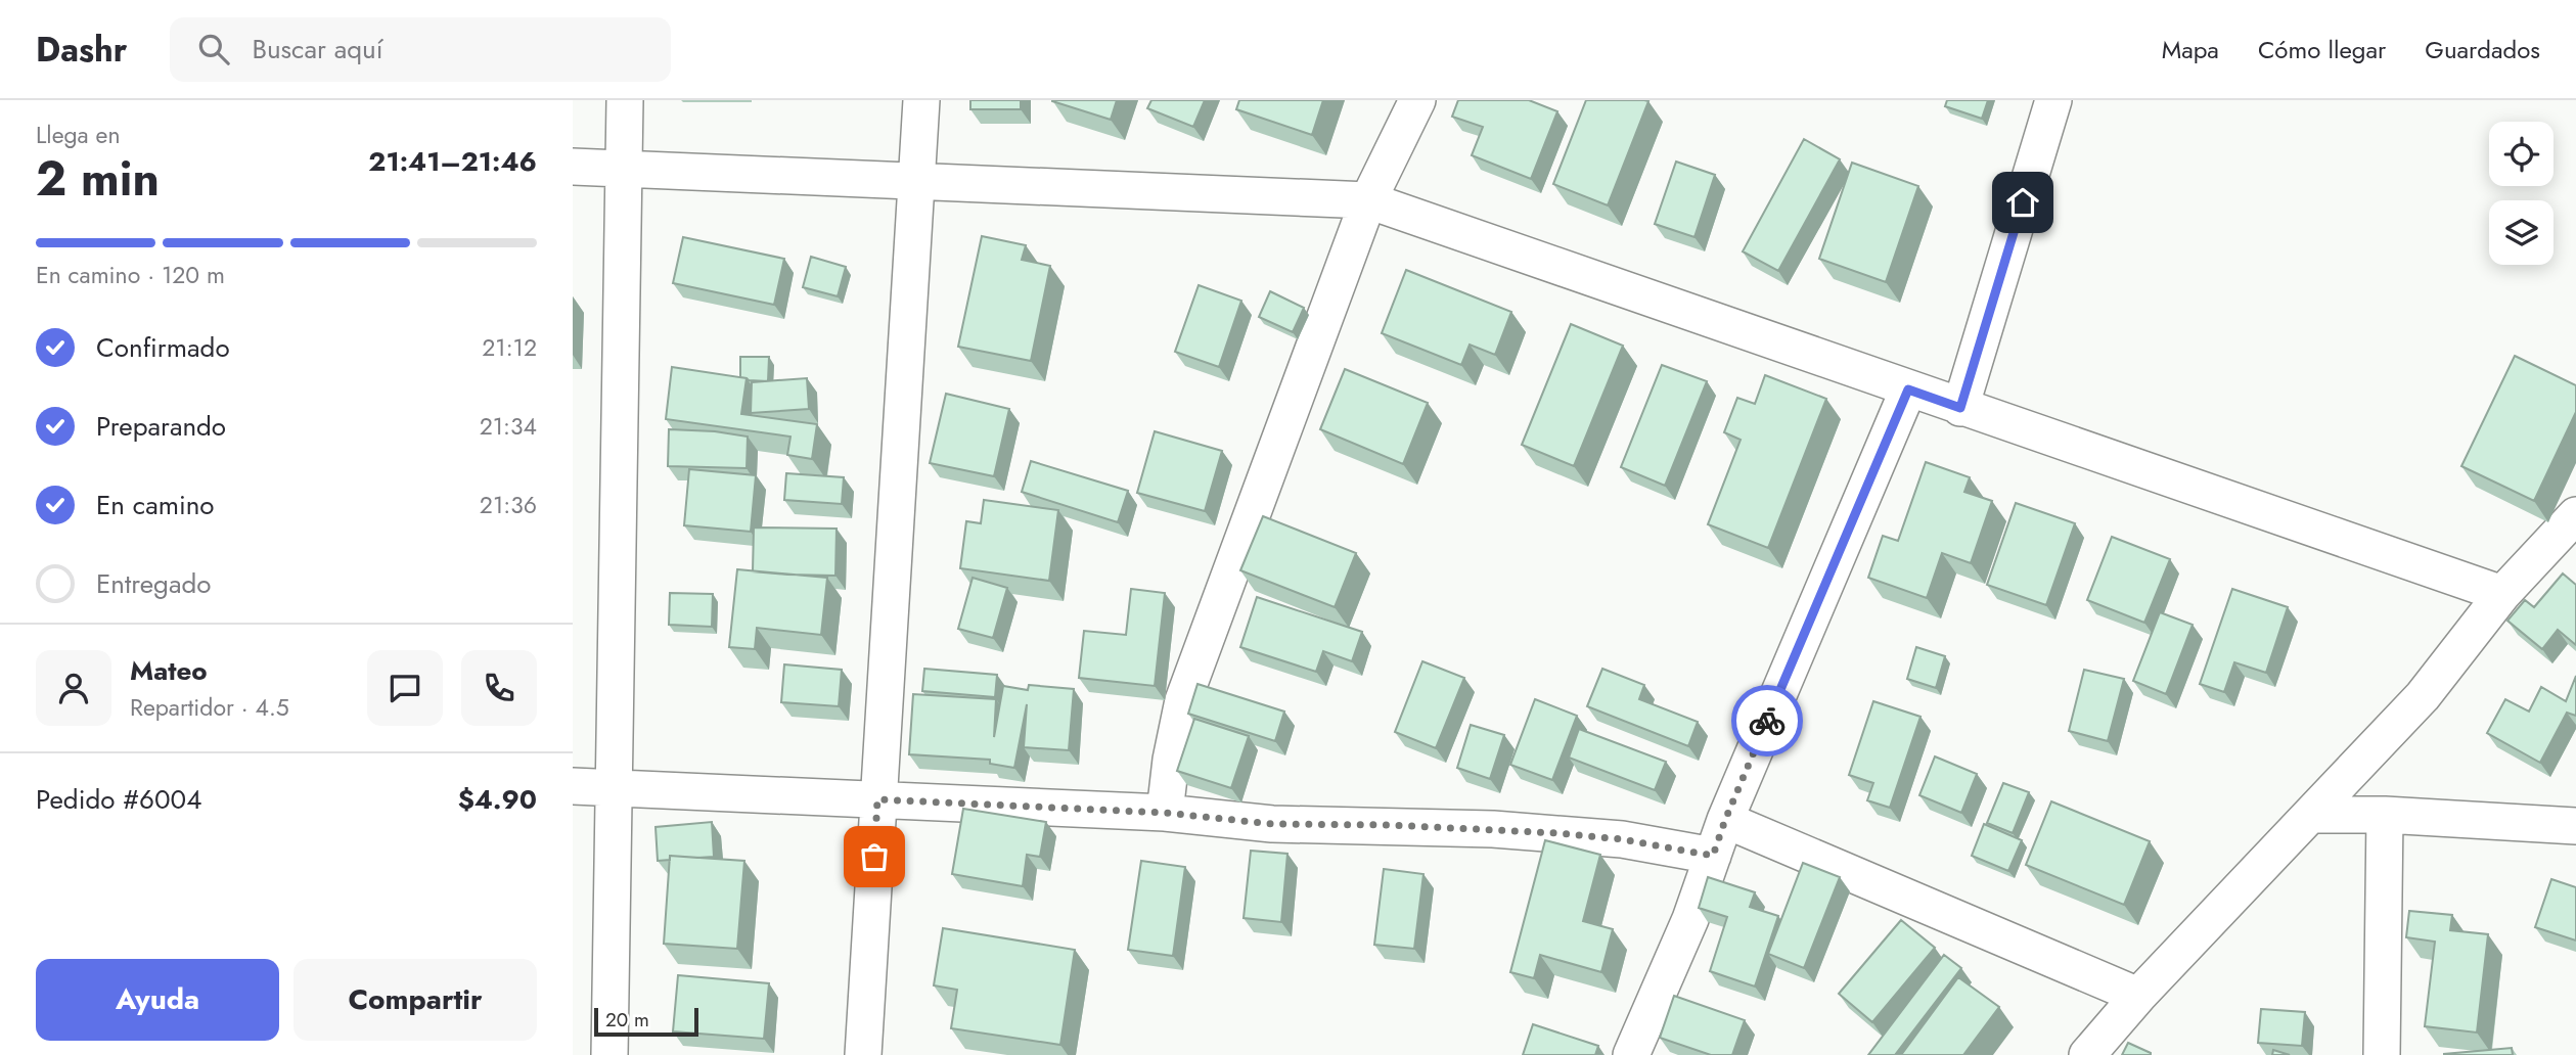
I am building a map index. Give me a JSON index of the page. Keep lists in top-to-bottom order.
{
  "scale_bar": "20 m",
  "page": {
    "header": "Dashr",
    "search": "Buscar aquí",
    "nav": ["Mapa", "Cómo llegar", "Guardados"],
    "heading": ["2 min", "Llega en", "21:41–21:46"],
    "panel": [
      "Mateo",
      "Repartidor · 4.5",
      "Pedido #6004",
      "$4.90"
    ],
    "bar": "En camino · 120 m",
    "list": [
      ["Confirmado", "21:12"],
      ["Preparando", "21:34"],
      ["En camino", "21:36"],
      "Entregado"
    ],
    "buttons": ["Ayuda", "Compartir"],
    "scale": "20 m"
  }
}
